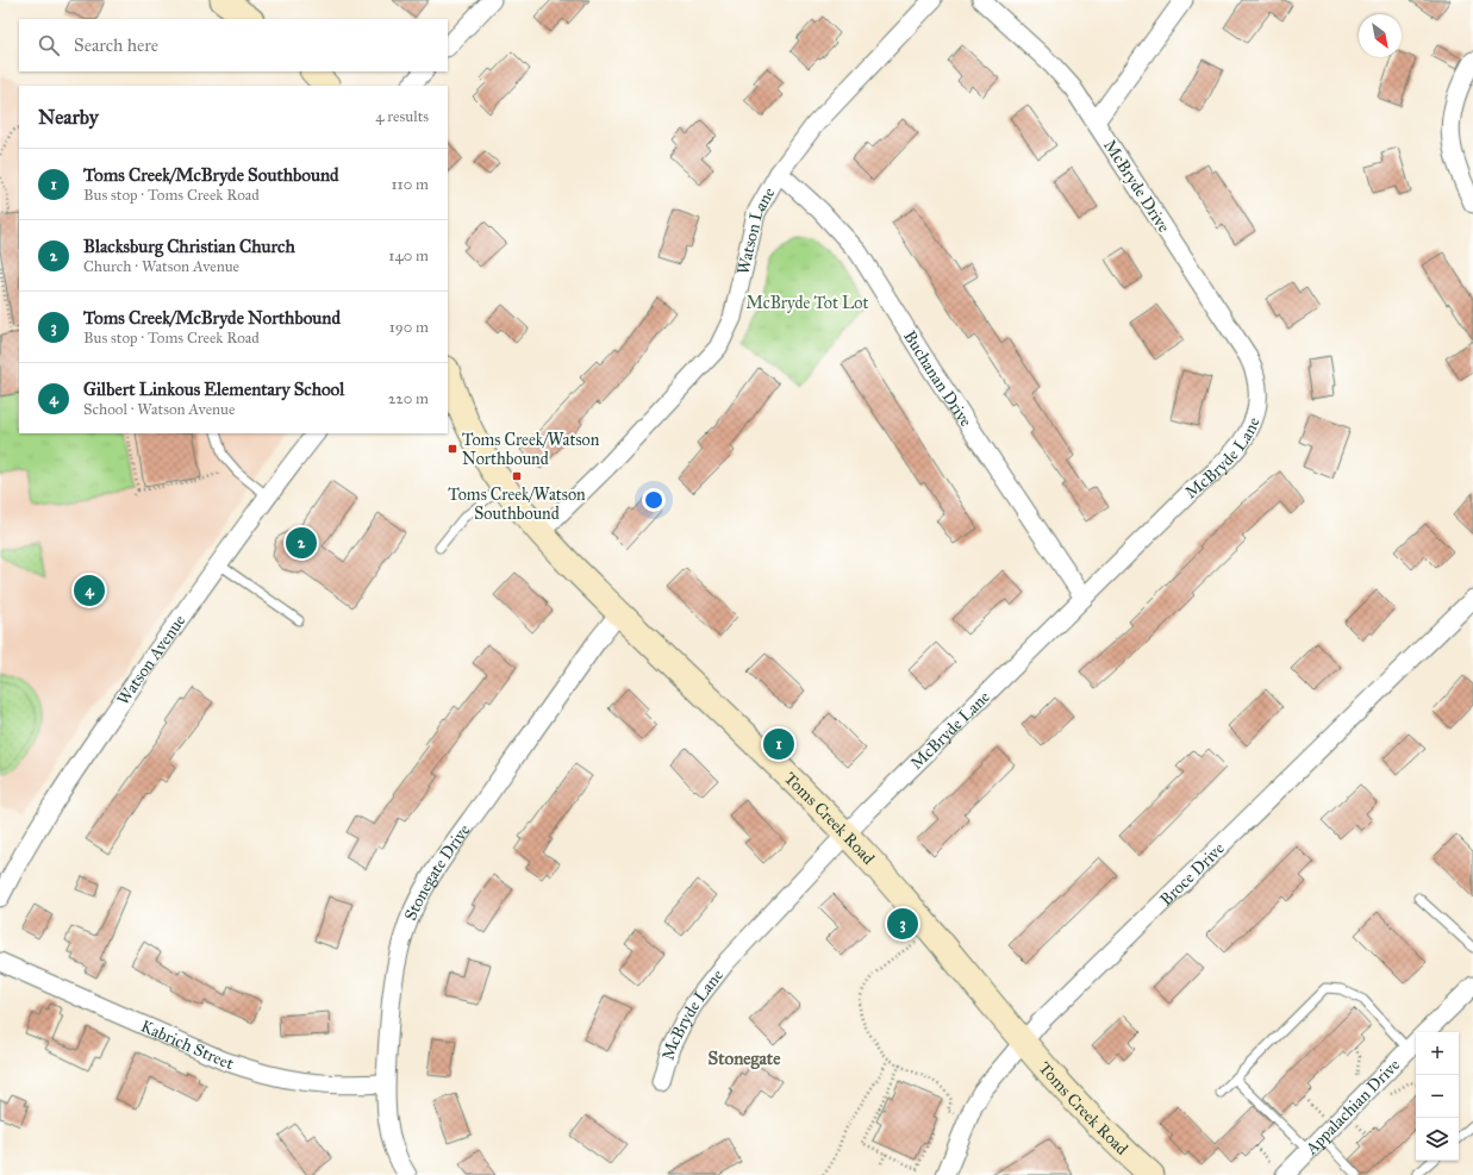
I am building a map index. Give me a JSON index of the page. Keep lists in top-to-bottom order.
{
  "streets": {
    "main road": ["Toms Creek Road"],
    "street": [
      "McBryde Drive",
      "Watson Lane",
      "Buchanan Drive",
      "McBryde Lane",
      "Watson Avenue",
      "Stonegate Drive",
      "Broce Drive",
      "Kabrich Street",
      "Appalachian Drive"
    ]
  },
  "crossings": [
    ["McBryde Drive", "McBryde Lane"],
    ["Watson Lane", "Buchanan Drive"],
    ["Watson Lane", "Toms Creek Road"],
    ["Buchanan Drive", "McBryde Lane"],
    ["McBryde Lane", "Toms Creek Road"],
    ["Toms Creek Road", "Stonegate Drive"],
    ["Toms Creek Road", "Broce Drive"],
    ["Stonegate Drive", "Kabrich Street"]
  ],
  "districts": ["Stonegate"],
  "parks": ["McBryde Tot Lot"],
  "places": {
    "transit": ["Toms Creek/Watson Northbound", "Toms Creek/Watson Southbound"]
  },
  "north": "bottom right",
  "page": {
    "search": "Search here",
    "heading": ["Nearby", "4 results"],
    "list": [
      {
        "mark": "1",
        "name": "Toms Creek/McBryde Southbound",
        "note": "Bus stop · Toms Creek Road",
        "value": "110 m"
      },
      {
        "mark": "2",
        "name": "Blacksburg Christian Church",
        "note": "Church · Watson Avenue",
        "value": "140 m"
      },
      {
        "mark": "3",
        "name": "Toms Creek/McBryde Northbound",
        "note": "Bus stop · Toms Creek Road",
        "value": "190 m"
      },
      {
        "mark": "4",
        "name": "Gilbert Linkous Elementary School",
        "note": "School · Watson Avenue",
        "value": "220 m"
      }
    ],
    "pins": [
      "2",
      "4",
      "1",
      "3"
    ],
    "map_buttons": ["+", "−"]
  }
}
